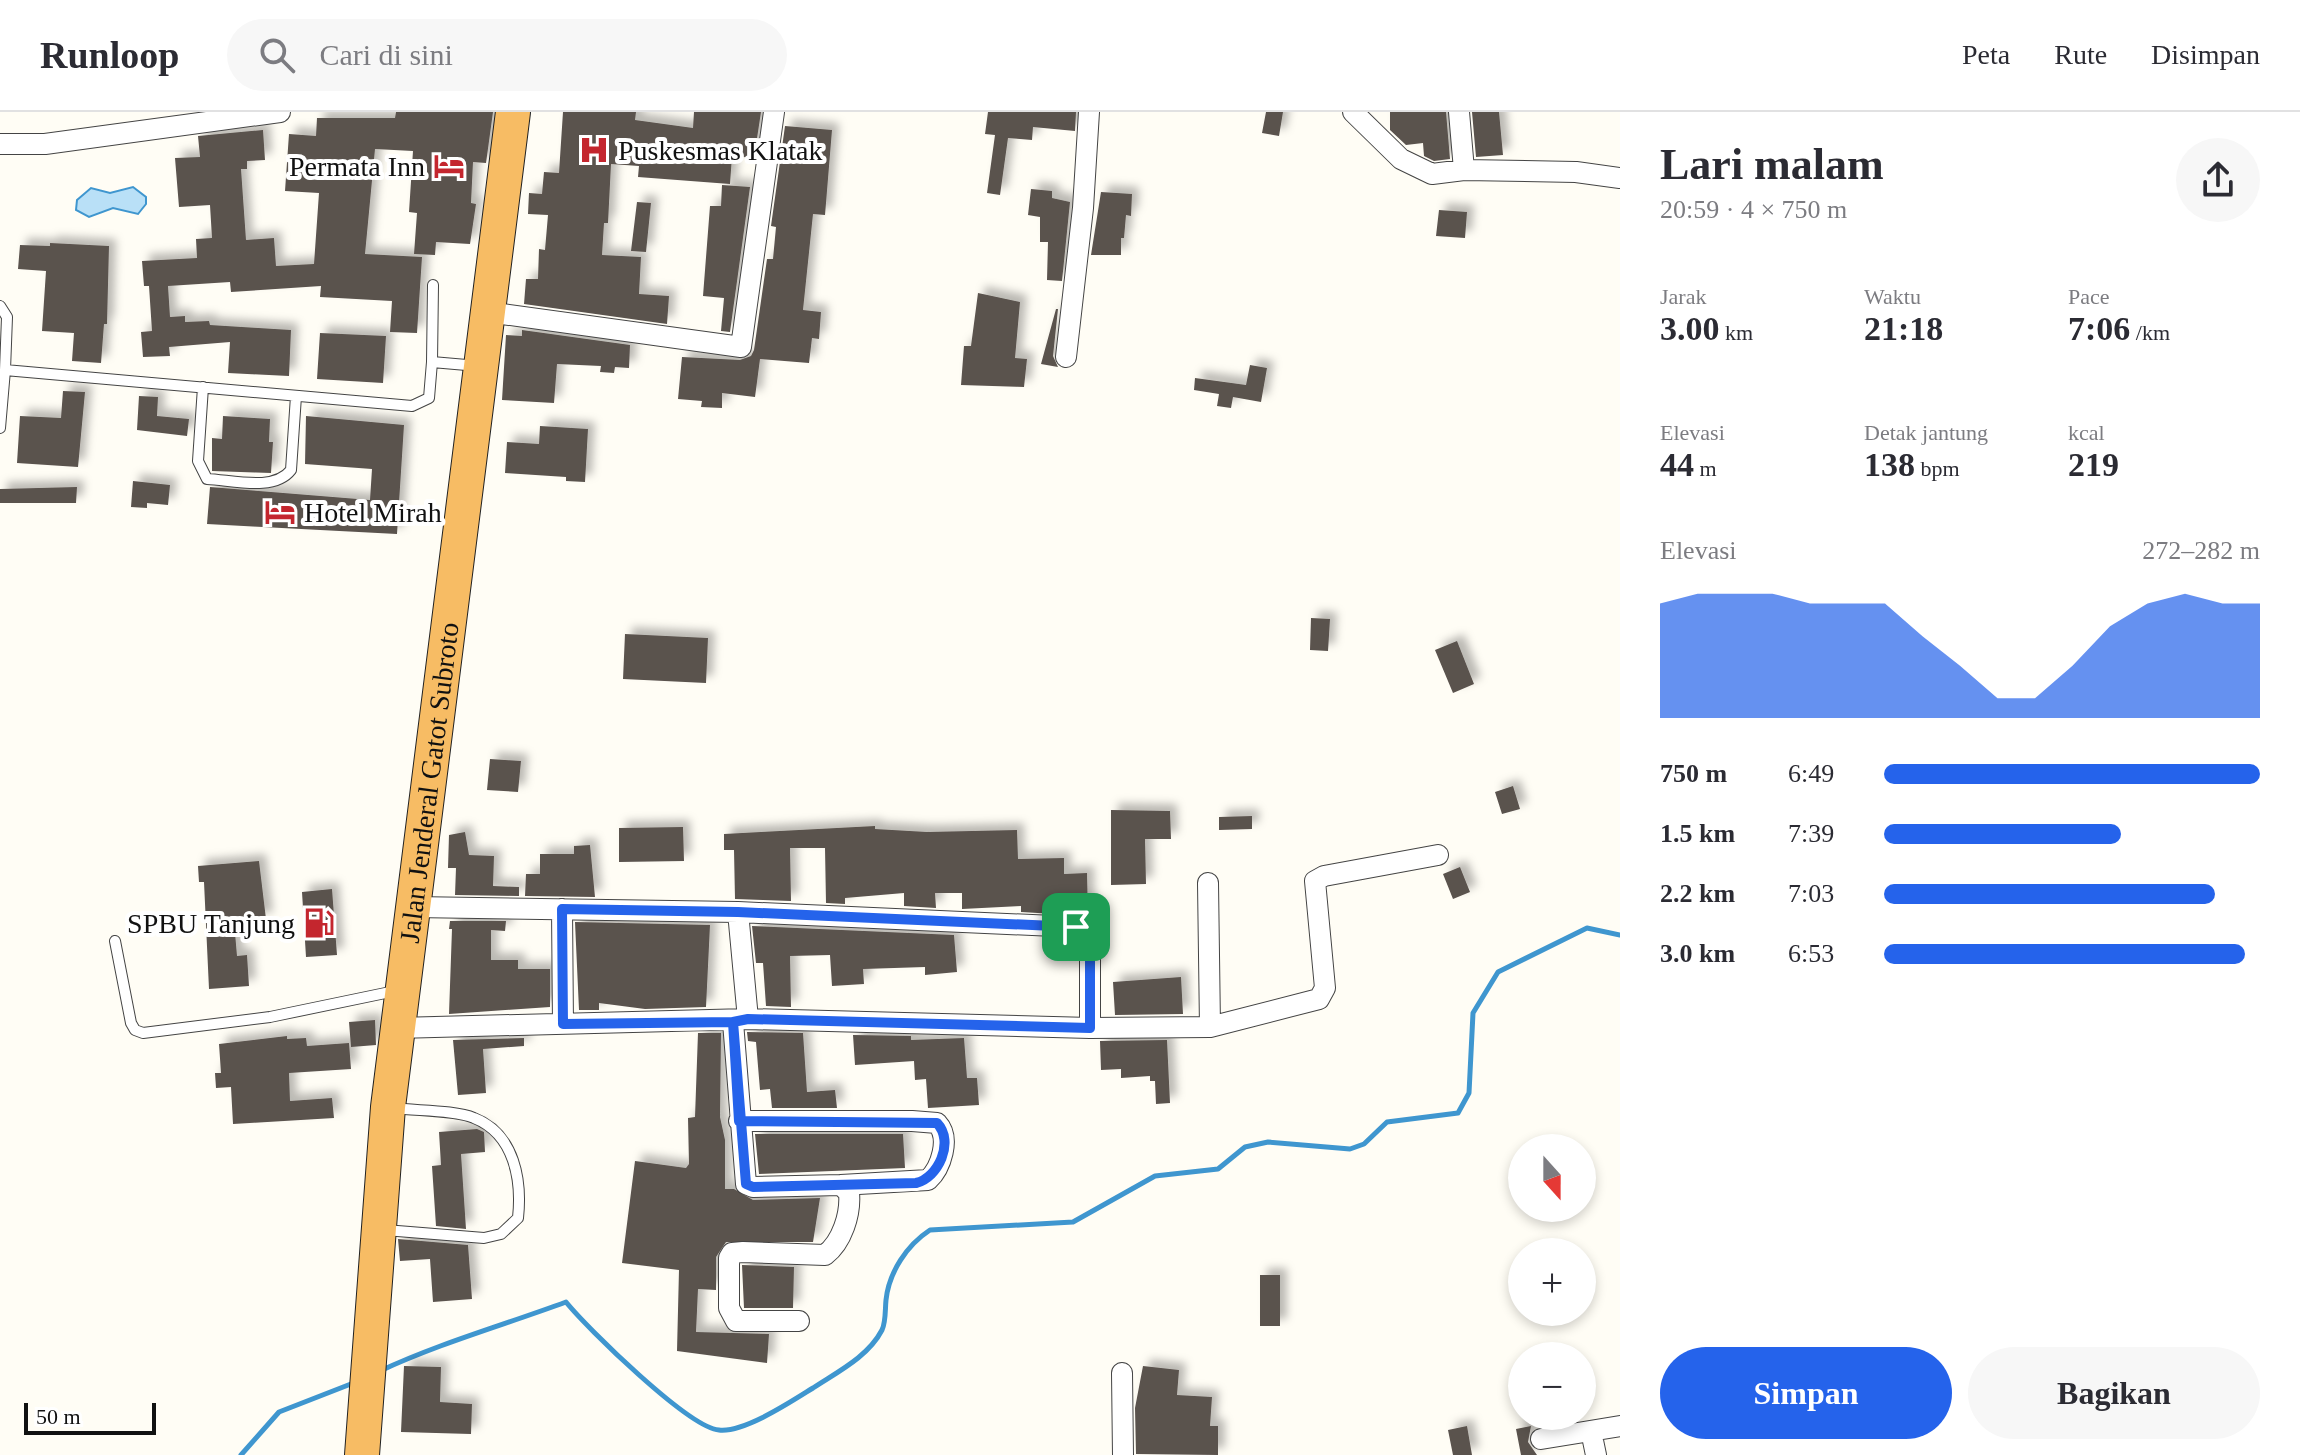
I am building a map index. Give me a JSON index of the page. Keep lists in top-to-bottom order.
{
  "streets": {
    "highway": ["Jalan Jenderal Gatot Subroto"]
  },
  "places": {
    "hospital": ["Puskesmas Klatak"],
    "hotel": ["Permata Inn", "Hotel Mirah"],
    "fuel station": ["SPBU Tanjung"]
  },
  "scale_bar": "50 m",
  "north": "bottom",
  "page": {
    "header": "Runloop",
    "search": "Cari di sini",
    "nav": ["Peta", "Rute", "Disimpan"],
    "heading": ["Lari malam", "20:59 · 4 × 750 m"],
    "stats": [
      ["Jarak", "3.00 km"],
      ["Waktu", "21:18"],
      ["Pace", "7:06 /km"],
      ["Elevasi", "44 m"],
      ["Detak jantung", "138 bpm"],
      ["kcal", "219"]
    ],
    "chart": ["Elevasi", "272–282 m"],
    "list": [
      {
        "name": "750 m",
        "note": "6:49"
      },
      {
        "name": "1.5 km",
        "note": "7:39"
      },
      {
        "name": "2.2 km",
        "note": "7:03"
      },
      {
        "name": "3.0 km",
        "note": "6:53"
      }
    ],
    "map_buttons": ["+", "−"],
    "buttons": ["Simpan", "Bagikan"],
    "scale": "50 m"
  }
}
